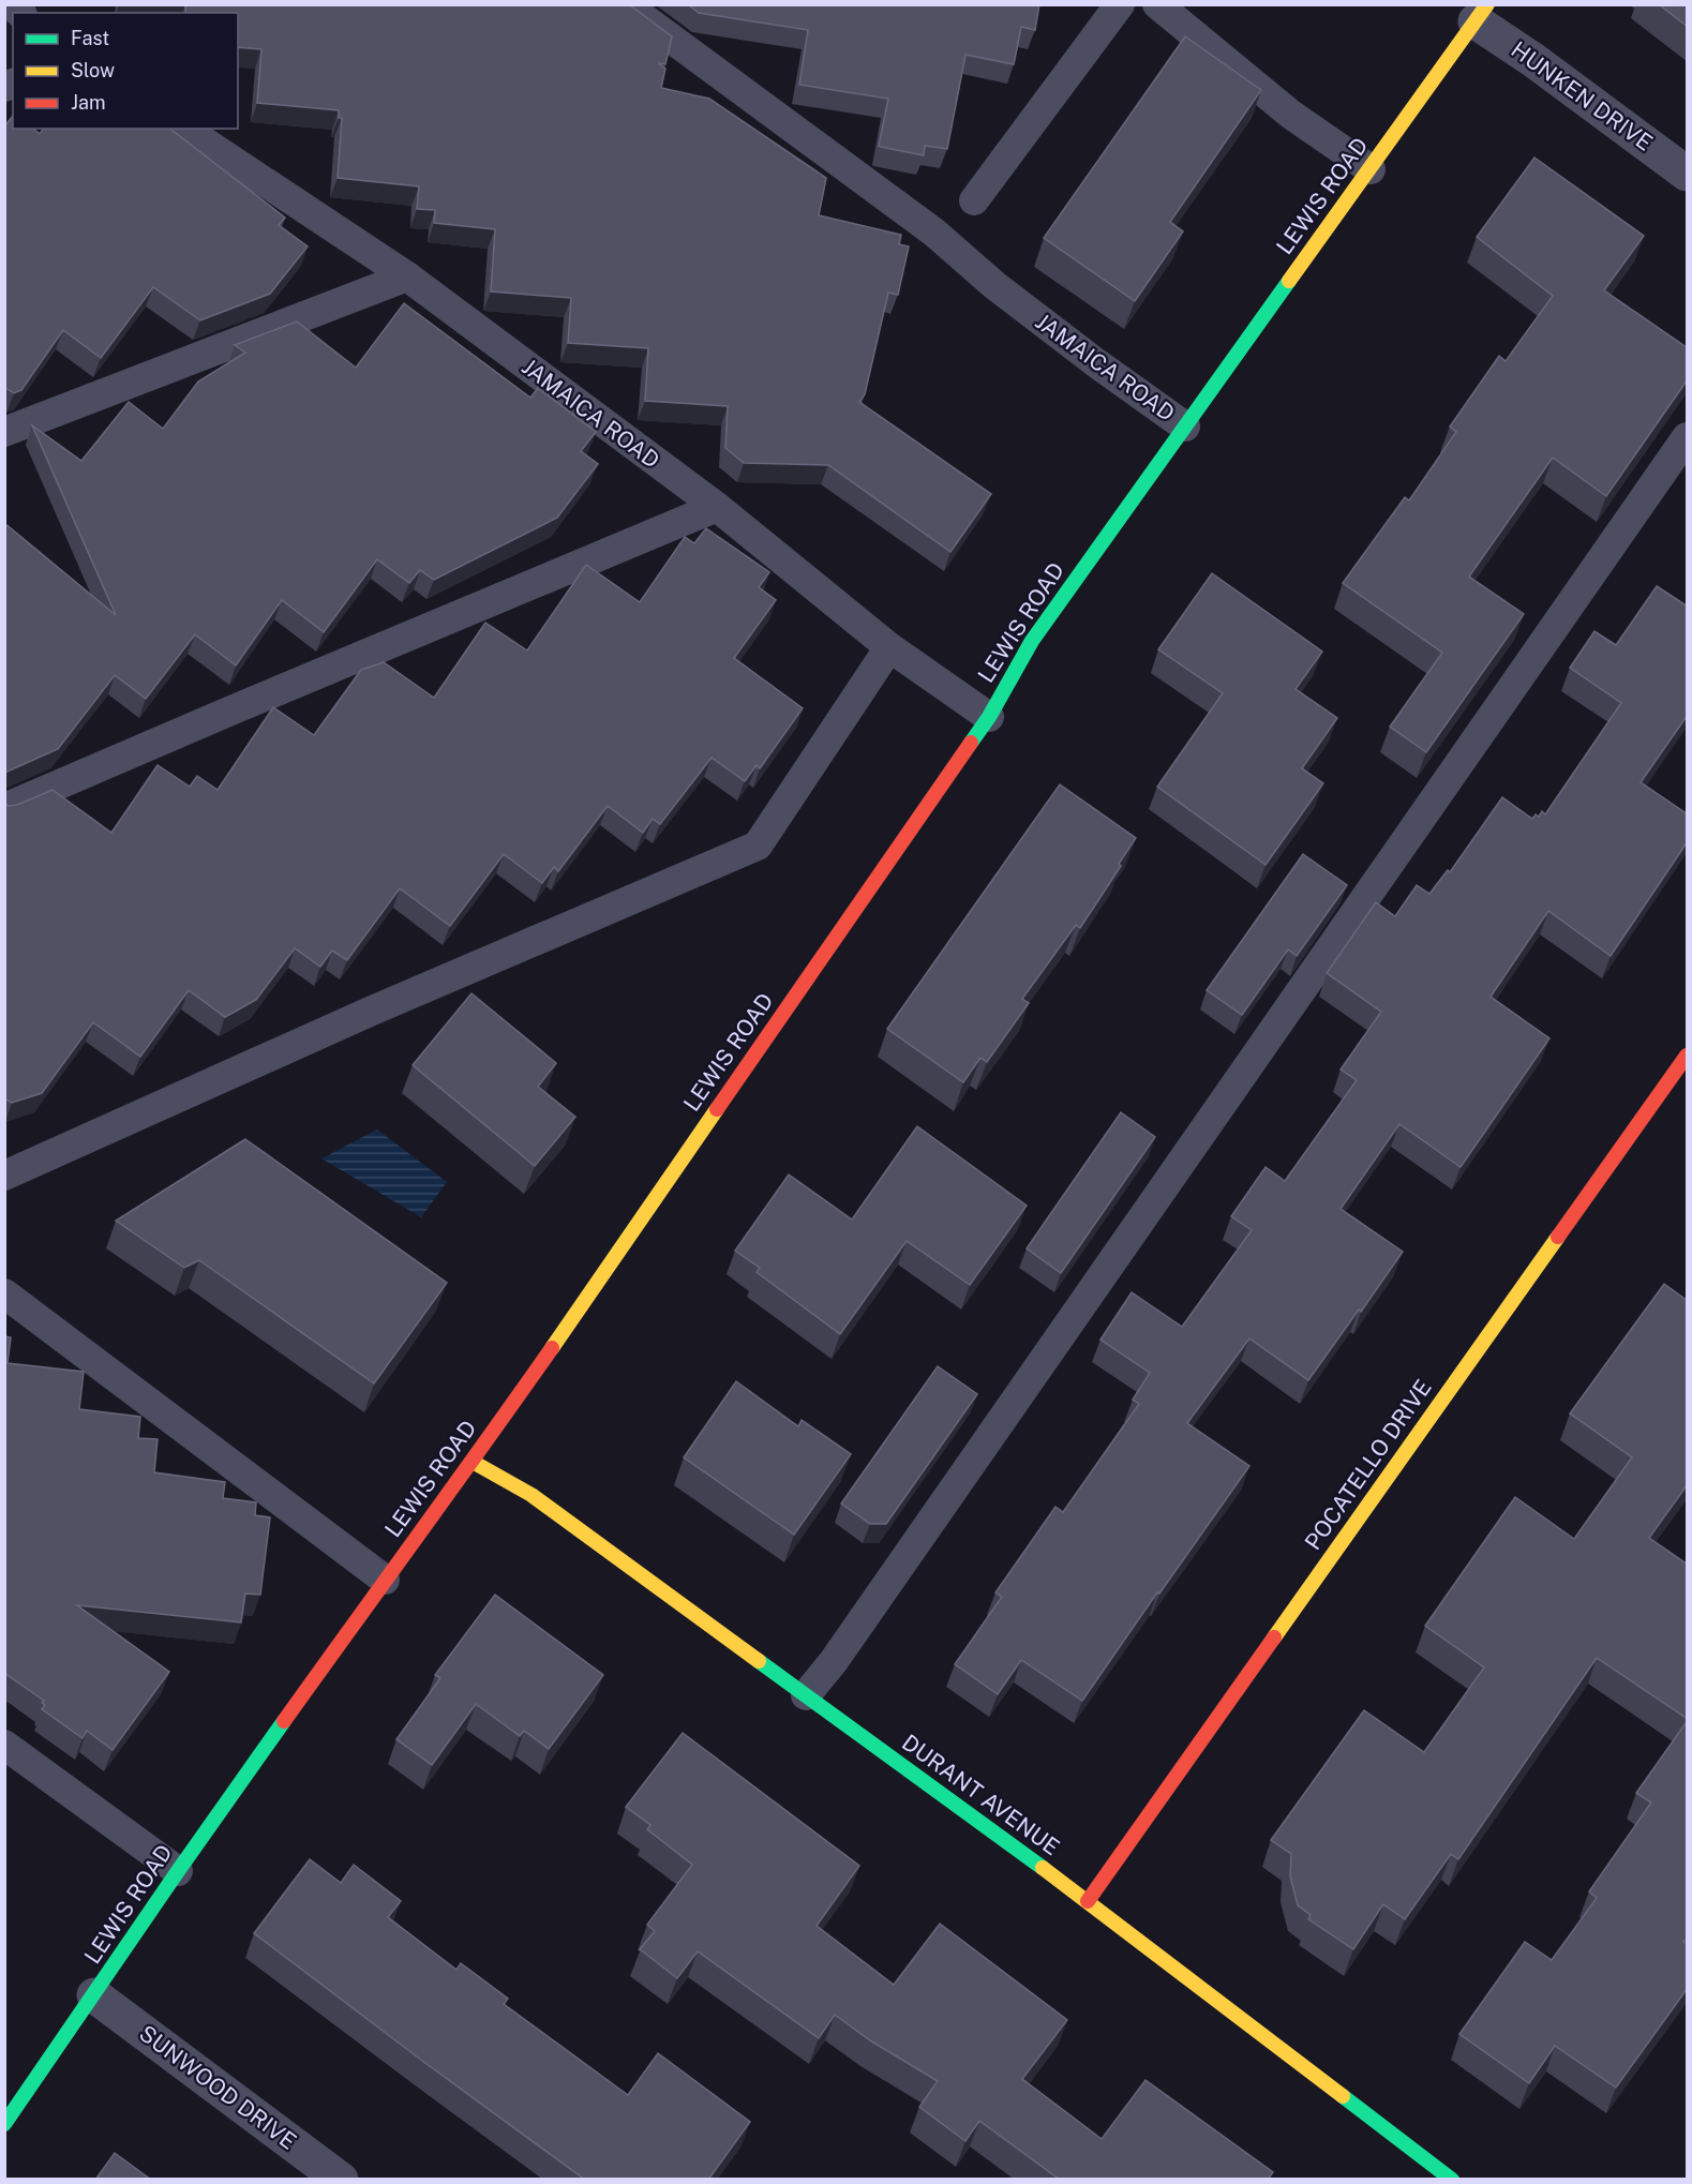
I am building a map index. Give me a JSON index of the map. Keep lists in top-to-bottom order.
{
  "streets": {
    "street": [
      "HUNKEN DRIVE",
      "LEWIS ROAD",
      "POCATELLO DRIVE",
      "DURANT AVENUE",
      "SUNWOOD DRIVE"
    ],
    "lane": ["JAMAICA ROAD"]
  },
  "crossings": [
    ["HUNKEN DRIVE", "LEWIS ROAD"],
    ["LEWIS ROAD", "JAMAICA ROAD"],
    ["LEWIS ROAD", "DURANT AVENUE"],
    ["LEWIS ROAD", "SUNWOOD DRIVE"],
    ["POCATELLO DRIVE", "DURANT AVENUE"]
  ],
  "legend": ["Fast", "Slow", "Jam"]
}
